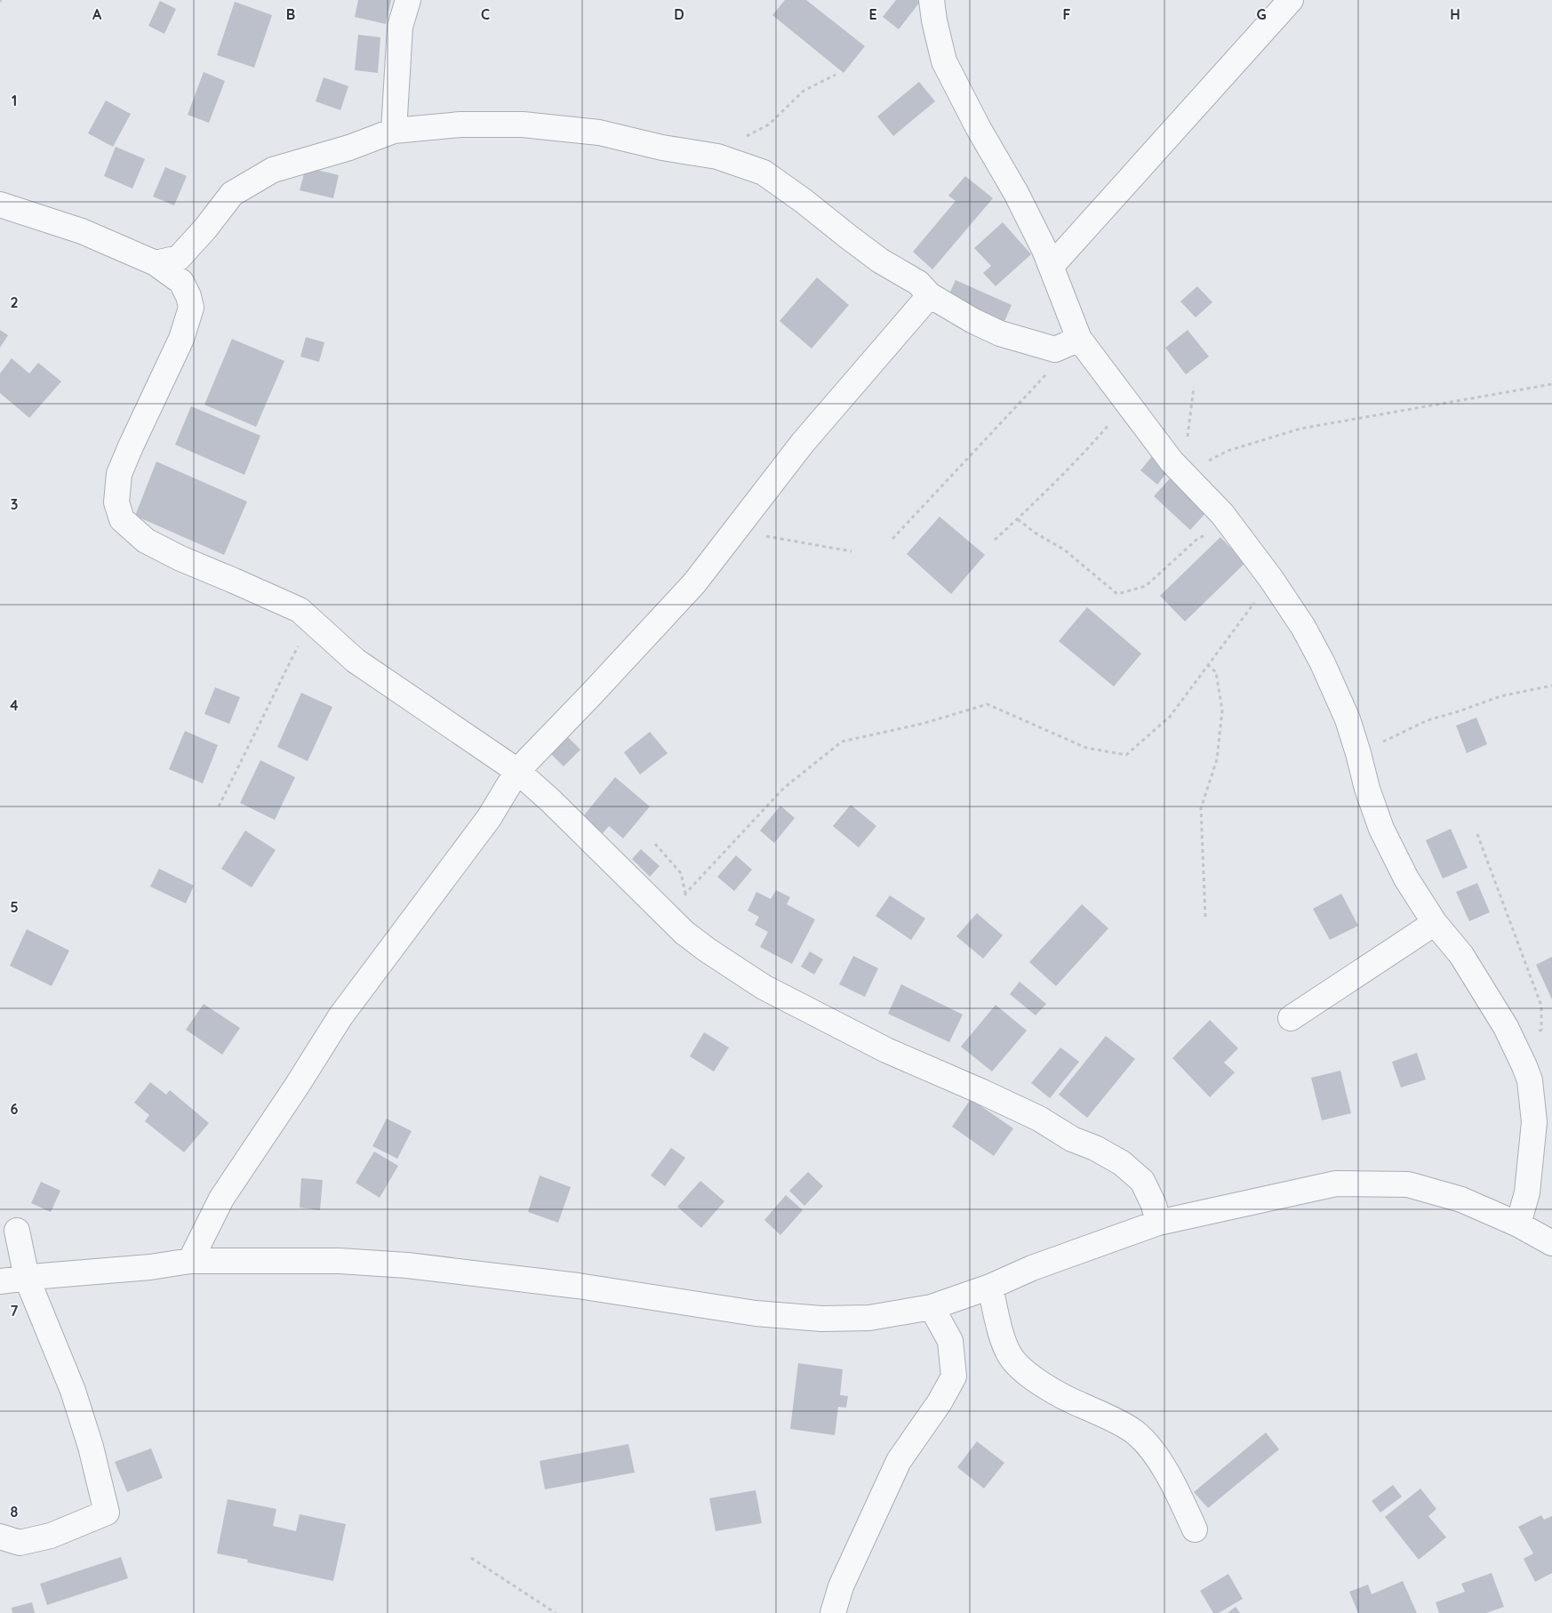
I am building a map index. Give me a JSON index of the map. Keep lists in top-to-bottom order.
{
  "grid": {
    "columns": [
      "A",
      "B",
      "C",
      "D",
      "E",
      "F",
      "G",
      "H"
    ],
    "rows": [
      "1",
      "2",
      "3",
      "4",
      "5",
      "6",
      "7",
      "8"
    ]
  }
}
